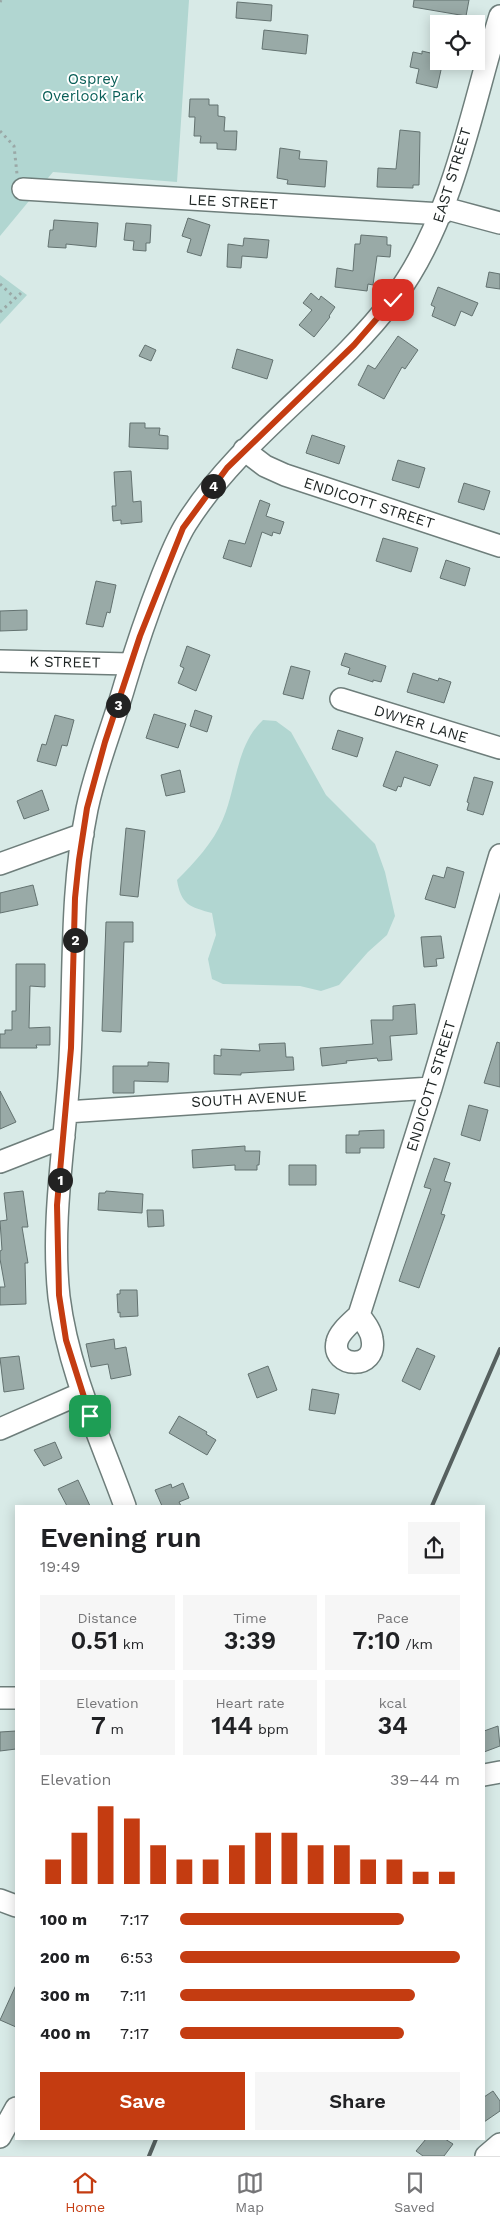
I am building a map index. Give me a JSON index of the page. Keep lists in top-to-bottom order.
{
  "streets": {
    "street": [
      "EAST STREET",
      "LEE STREET",
      "ENDICOTT STREET",
      "K STREET",
      "DWYER LANE",
      "SOUTH AVENUE"
    ]
  },
  "crossings": [
    ["EAST STREET", "LEE STREET"],
    ["EAST STREET", "ENDICOTT STREET"],
    ["EAST STREET", "K STREET"],
    ["EAST STREET", "SOUTH AVENUE"],
    ["ENDICOTT STREET", "SOUTH AVENUE"]
  ],
  "parks": ["Osprey Overlook Park"],
  "page": {
    "pins": [
      "4",
      "3",
      "2",
      "1"
    ],
    "heading": ["Evening run", "19:49"],
    "stats": [
      ["Distance", "0.51 km"],
      ["Time", "3:39"],
      ["Pace", "7:10 /km"],
      ["Elevation", "7 m"],
      ["Heart rate", "144 bpm"],
      ["kcal", "34"]
    ],
    "chart": ["Elevation", "39–44 m"],
    "list": [
      {
        "name": "100 m",
        "note": "7:17"
      },
      {
        "name": "200 m",
        "note": "6:53"
      },
      {
        "name": "300 m",
        "note": "7:11"
      },
      {
        "name": "400 m",
        "note": "7:17"
      }
    ],
    "buttons": ["Save", "Share"],
    "tabs": ["Home", "Map", "Saved"]
  }
}
